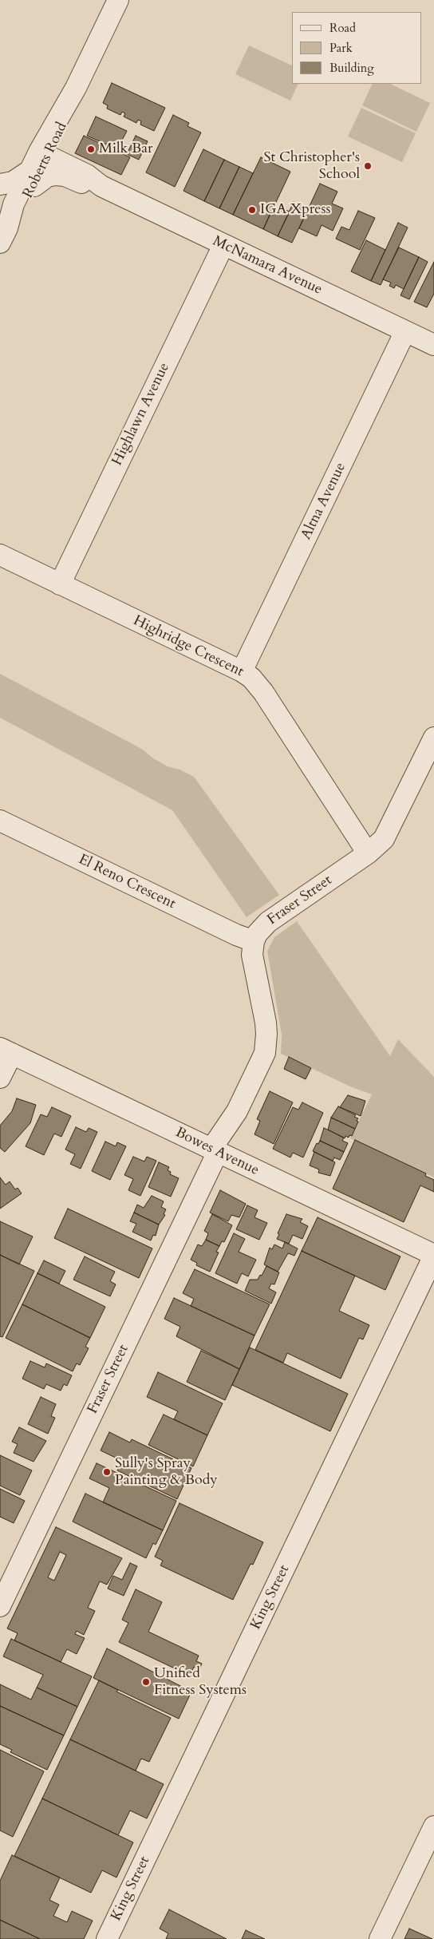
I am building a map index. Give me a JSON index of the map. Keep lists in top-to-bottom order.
{
  "streets": {
    "street": [
      "Roberts Road",
      "McNamara Avenue",
      "Highlawn Avenue",
      "Altna Avenue",
      "Highridge Crescent",
      "El Reno Crescent",
      "Fraser Street",
      "Bowes Avenue",
      "King Street"
    ]
  },
  "crossings": [
    ["Roberts Road", "McNamara Avenue"],
    ["McNamara Avenue", "Highlawn Avenue"],
    ["McNamara Avenue", "Altna Avenue"],
    ["Highlawn Avenue", "Highridge Crescent"],
    ["Altna Avenue", "Highridge Crescent"],
    ["Highridge Crescent", "Fraser Street"],
    ["El Reno Crescent", "Fraser Street"],
    ["Fraser Street", "Bowes Avenue"],
    ["Bowes Avenue", "King Street"]
  ],
  "places": [
    "Milk Bar",
    "St Christopher's School",
    "IGA Xpress",
    "Sully's Spray Painting & Body",
    "Unified Fitness Systems"
  ],
  "legend": ["Road", "Park", "Building"]
}
